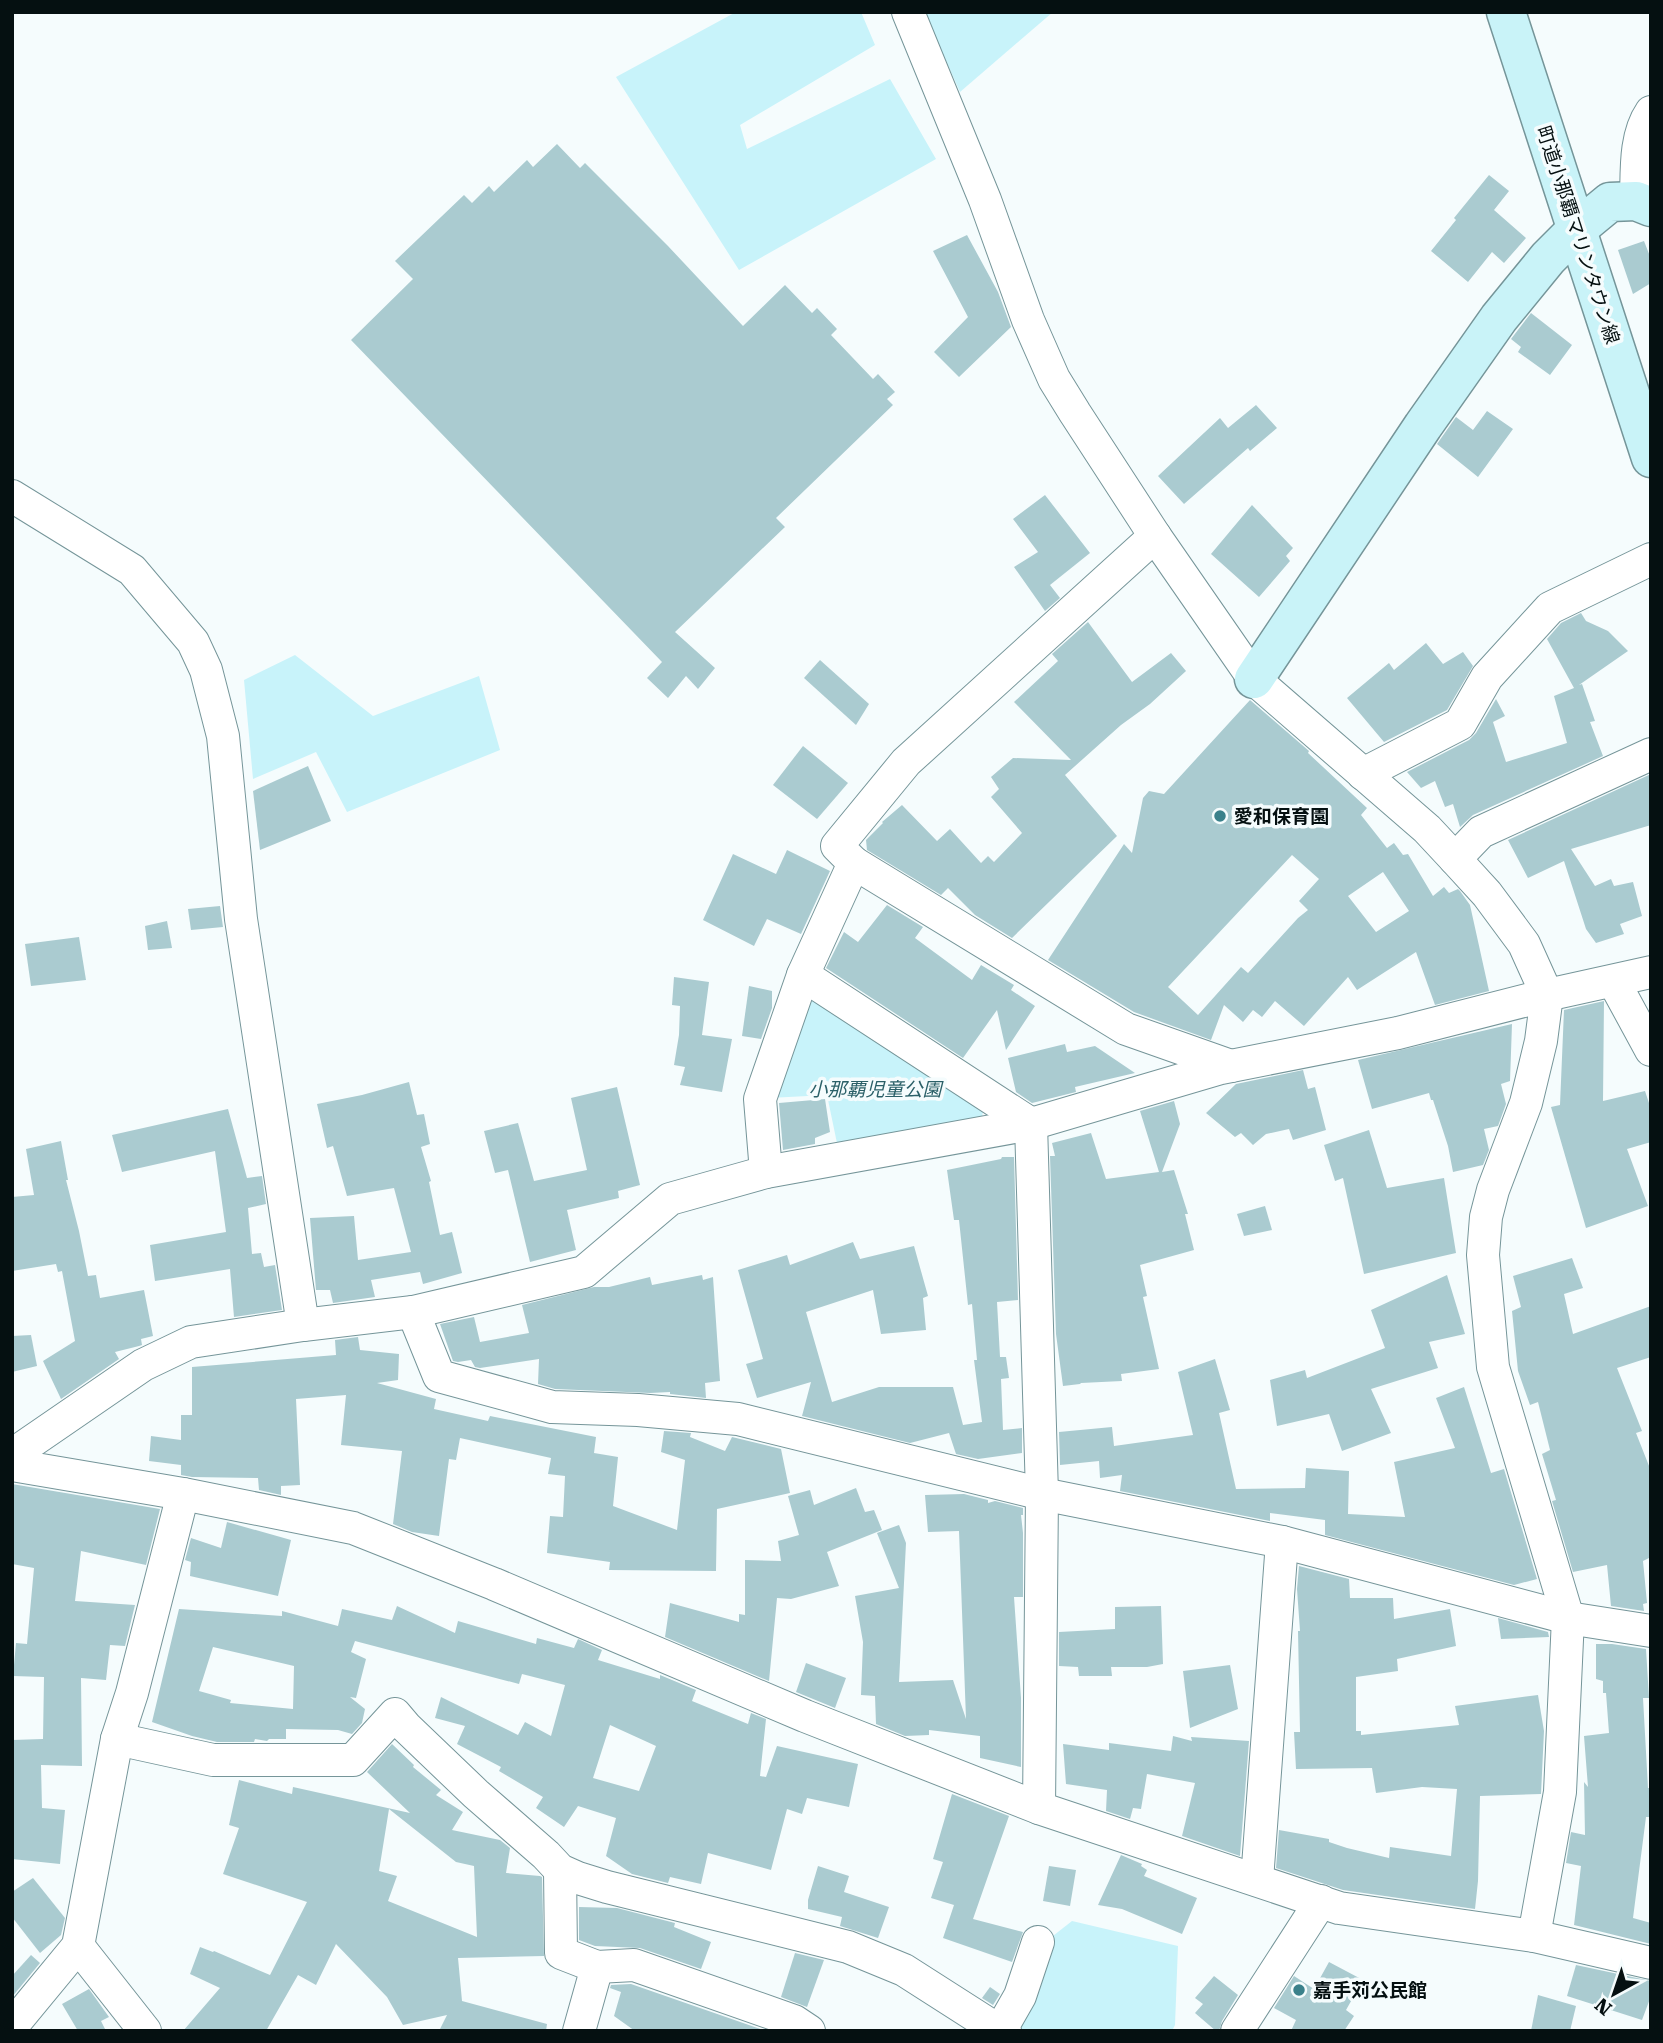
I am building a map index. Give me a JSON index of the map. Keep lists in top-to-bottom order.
{
  "streets": {
    "street": ["町道小那覇マリンタウン線"]
  },
  "parks": ["小那覇児童公園"],
  "places": ["愛和保育園", "嘉手苅公民館"],
  "north": "bottom left"
}
